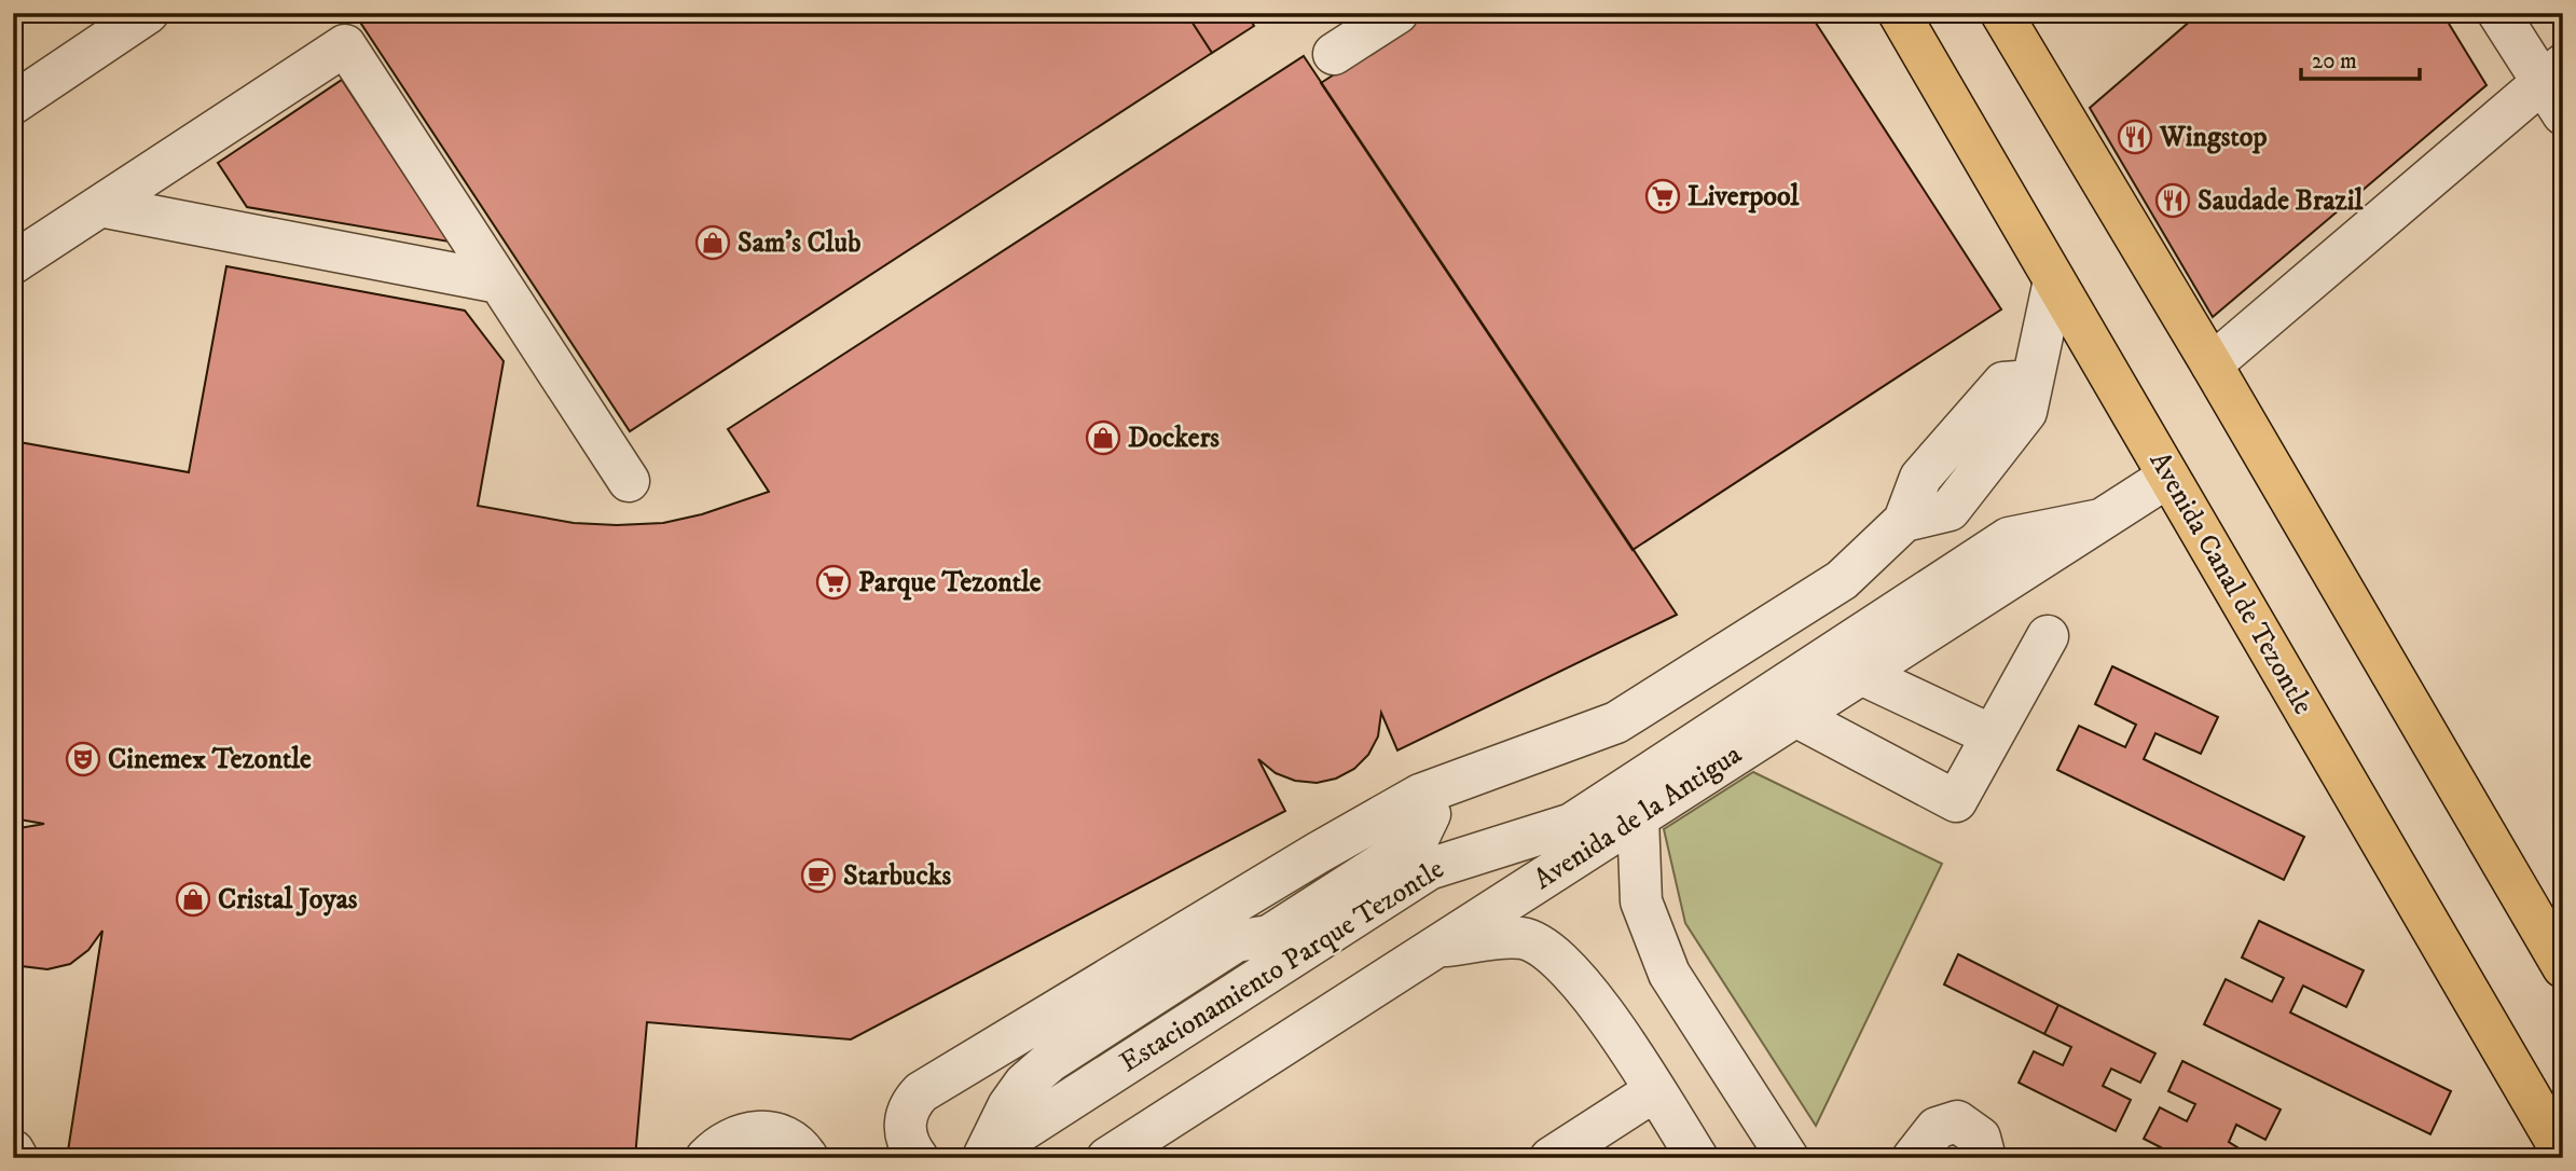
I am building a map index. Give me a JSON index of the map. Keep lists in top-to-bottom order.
{
  "streets": {
    "main road": ["Avenida Canal de Tezontle"],
    "street": ["Avenida de la Antigua", "Estacionamiento Parque Tezontle"]
  },
  "crossings": [
    ["Avenida Canal de Tezontle", "Avenida de la Antigua"],
    ["Avenida de la Antigua", "Estacionamiento Parque Tezontle"]
  ],
  "places": {
    "restaurant": ["Wingstop", "Saudade Brazil"],
    "supermarket": ["Liverpool", "Parque Tezontle"],
    "shop": ["Sam's Club", "Dockers", "Cristal Joyas"],
    "theatre": ["Cinemex Tezontle"],
    "cafe": ["Starbucks"]
  },
  "scale_bar": "20 m"
}
